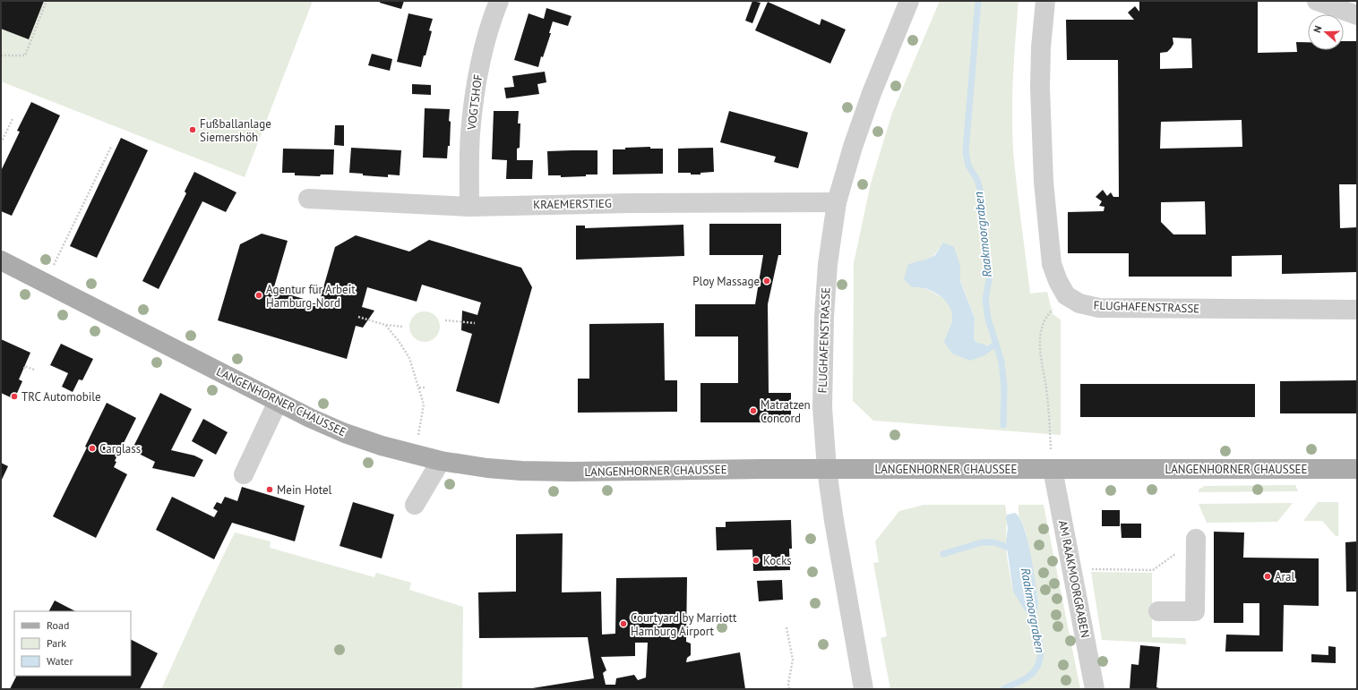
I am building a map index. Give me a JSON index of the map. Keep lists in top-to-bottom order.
{
  "streets": {
    "main road": ["LANGENHORNER CHAUSSEE"],
    "street": [
      "VOGTSHOF",
      "KRAEMERSTIEG",
      "FLUGHAFENSTRASSE",
      "AM RAAKMOORGRABEN"
    ]
  },
  "crossings": [
    ["VOGTSHOF", "KRAEMERSTIEG"],
    ["KRAEMERSTIEG", "FLUGHAFENSTRASSE"],
    ["FLUGHAFENSTRASSE", "LANGENHORNER CHAUSSEE"],
    ["LANGENHORNER CHAUSSEE", "AM RAAKMOORGRABEN"]
  ],
  "water": ["Raakmoorgraben"],
  "places": [
    "Fußballanlage Siemershöh",
    "Ploy Massage",
    "Agentur für Arbeit Hamburg-Nord",
    "TRC Automobile",
    "Matratzen Concord",
    "Carglass",
    "Mein Hotel",
    "Kocks",
    "Aral",
    "Courtyard by Marriott Hamburg Airport"
  ],
  "legend": ["Road", "Park", "Water"],
  "north": "left"
}
